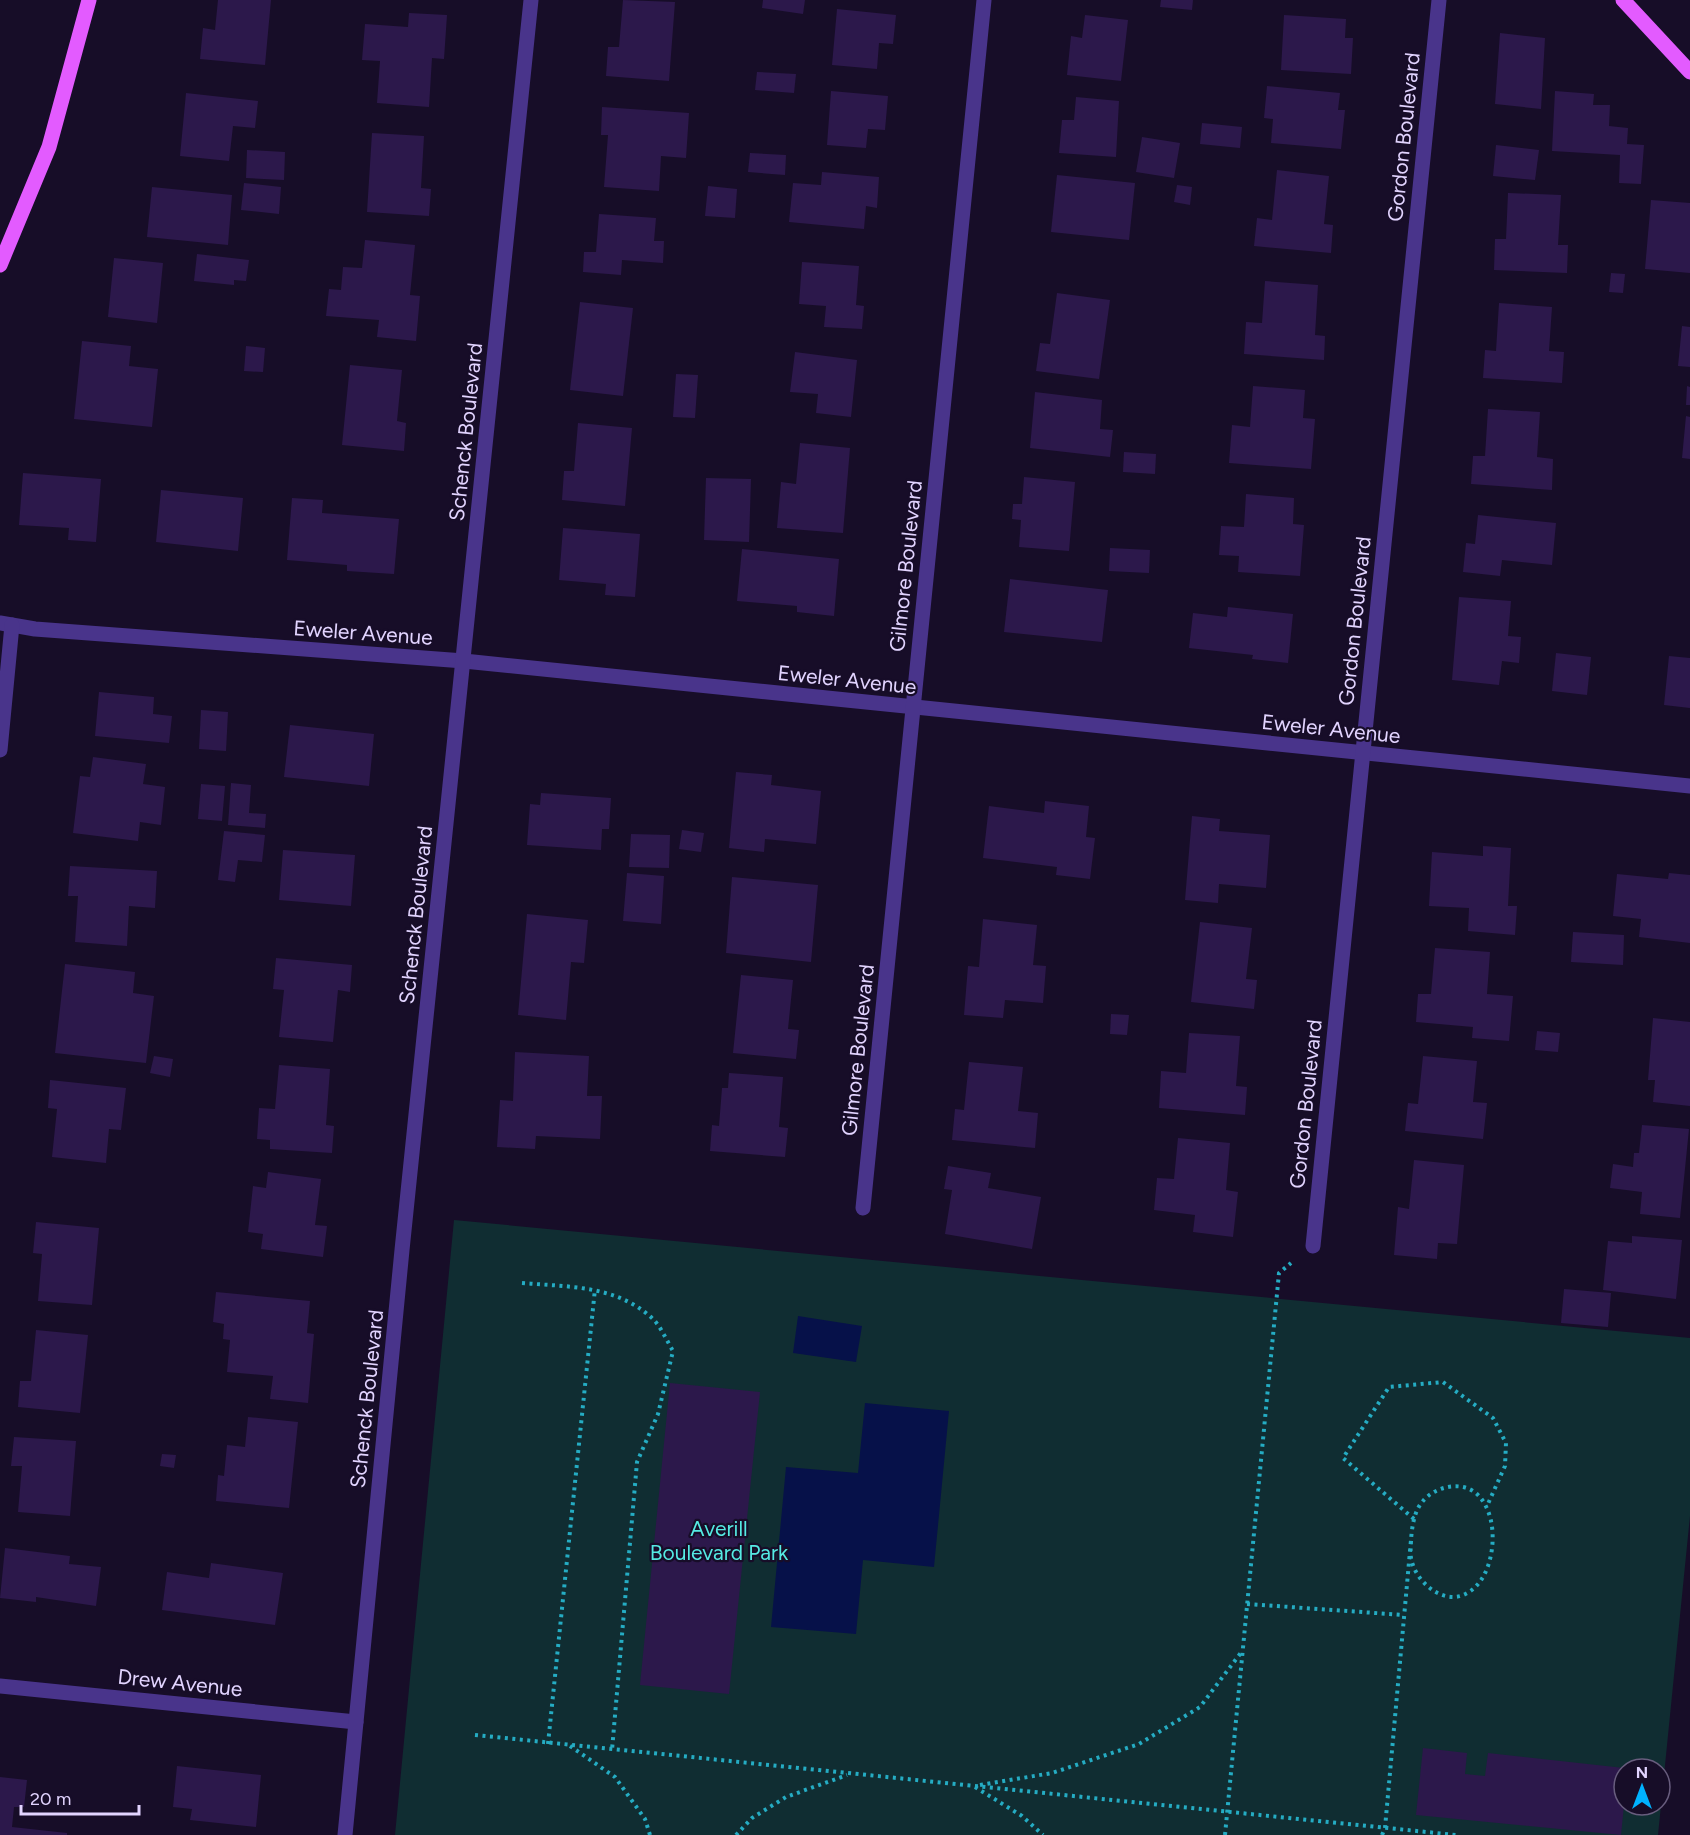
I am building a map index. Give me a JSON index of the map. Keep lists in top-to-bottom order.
{
  "streets": {
    "street": [
      "Gordon Boulevard",
      "Schenck Boulevard",
      "Gilmore Boulevard",
      "Eweler Avenue",
      "Drew Avenue"
    ]
  },
  "crossings": [
    ["Gordon Boulevard", "Eweler Avenue"],
    ["Schenck Boulevard", "Eweler Avenue"],
    ["Schenck Boulevard", "Drew Avenue"],
    ["Gilmore Boulevard", "Eweler Avenue"]
  ],
  "parks": ["Averill Boulevard Park"],
  "scale_bar": "20 m",
  "north": "top"
}
